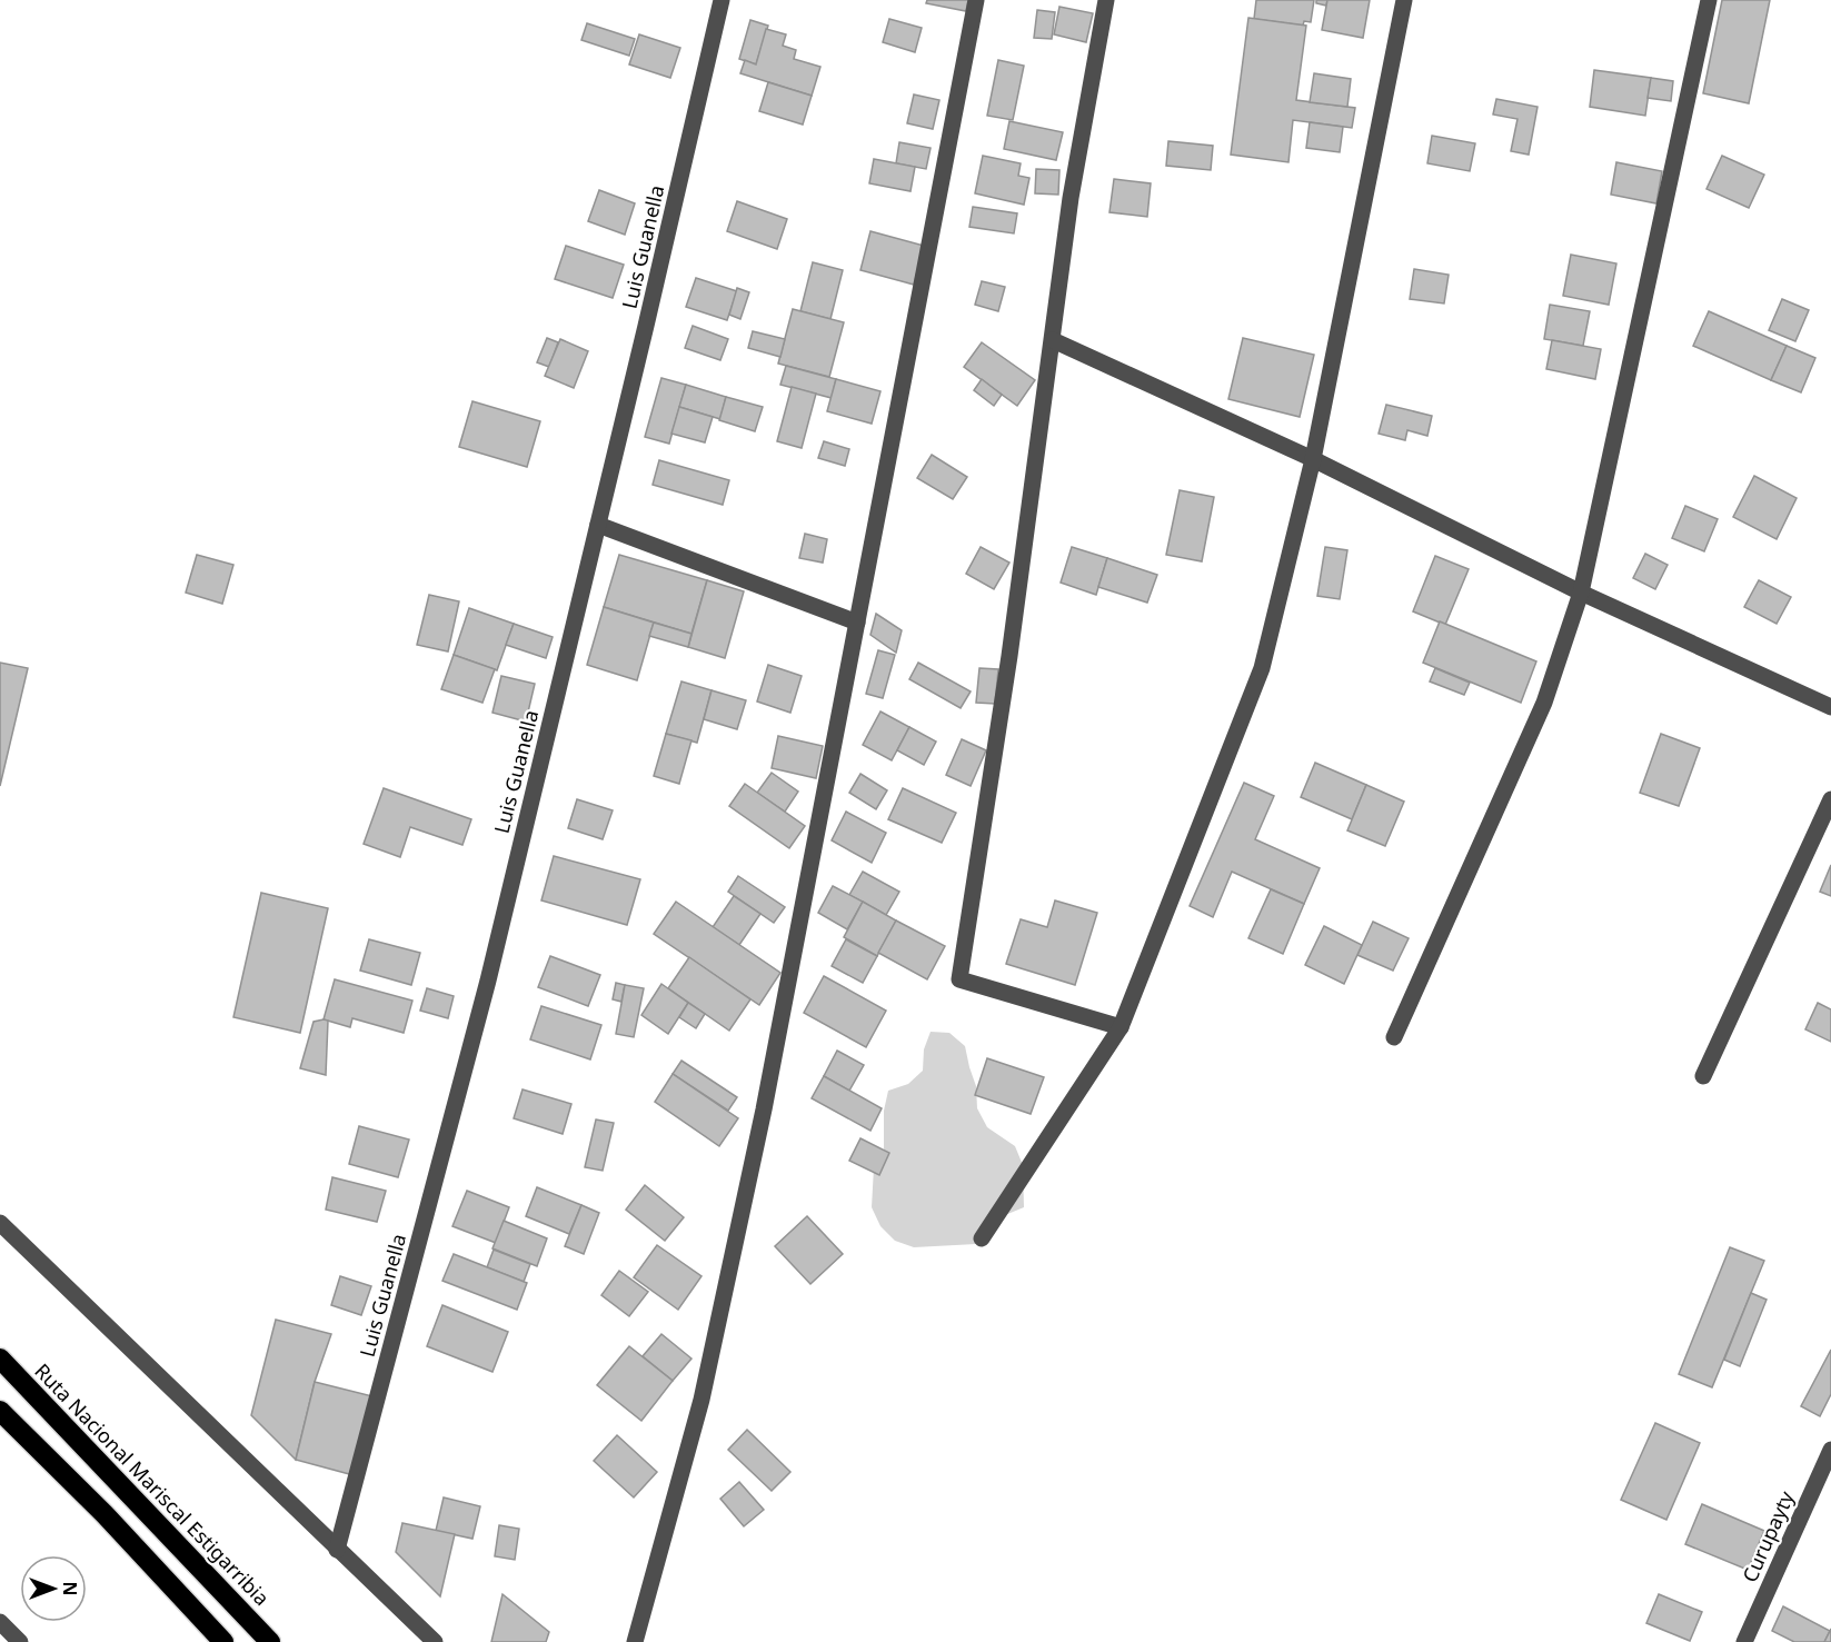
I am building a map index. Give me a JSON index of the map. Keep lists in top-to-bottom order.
{
  "streets": {
    "highway": ["Ruta Nacional Mariscal Estigarribia"],
    "street": ["Luis Guanella", "Curupayty"]
  },
  "north": "right"
}
